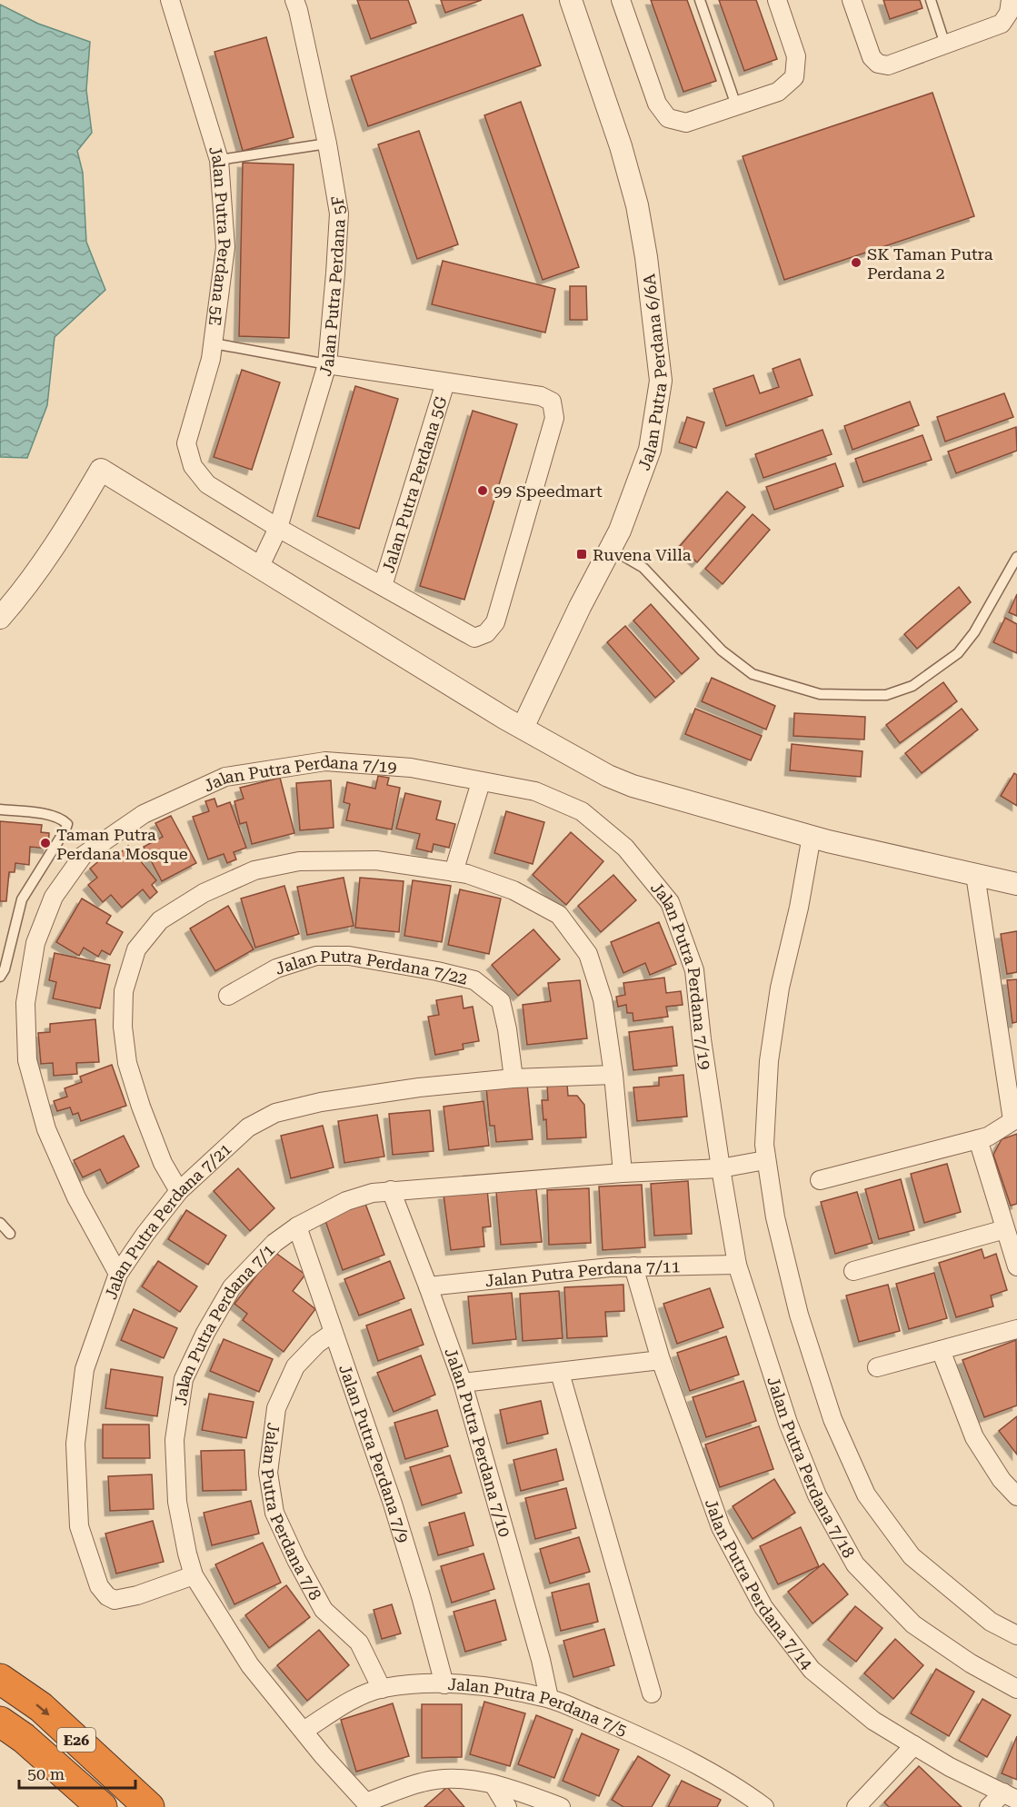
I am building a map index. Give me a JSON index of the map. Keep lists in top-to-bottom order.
{
  "streets": {
    "highway": ["E26"],
    "street": [
      "Jalan Putra Perdana 5E",
      "Jalan Putra Perdana 5F",
      "Jalan Putra Perdana 6/6A",
      "Jalan Putra Perdana 5G",
      "Jalan Putra Perdana 7/19",
      "Jalan Putra Perdana 7/22",
      "Jalan Putra Perdana 7/21",
      "Jalan Putra Perdana 7/11",
      "Jalan Putra Perdana 7/1",
      "Jalan Putra Perdana 7/10",
      "Jalan Putra Perdana 7/9",
      "Jalan Putra Perdana 7/18",
      "Jalan Putra Perdana 7/8",
      "Jalan Putra Perdana 7/14",
      "Jalan Putra Perdana 7/5"
    ]
  },
  "crossings": [
    ["Jalan Putra Perdana 5E", "Jalan Putra Perdana 5F"],
    ["Jalan Putra Perdana 5E", "Jalan Putra Perdana 5G"],
    ["Jalan Putra Perdana 7/19", "Jalan Putra Perdana 7/21"],
    ["Jalan Putra Perdana 7/19", "Jalan Putra Perdana 7/1"],
    ["Jalan Putra Perdana 7/19", "Jalan Putra Perdana 7/18"],
    ["Jalan Putra Perdana 7/22", "Jalan Putra Perdana 7/21"],
    ["Jalan Putra Perdana 7/21", "Jalan Putra Perdana 7/1"],
    ["Jalan Putra Perdana 7/11", "Jalan Putra Perdana 7/10"],
    ["Jalan Putra Perdana 7/11", "Jalan Putra Perdana 7/18"],
    ["Jalan Putra Perdana 7/11", "Jalan Putra Perdana 7/14"],
    ["Jalan Putra Perdana 7/1", "Jalan Putra Perdana 7/10"],
    ["Jalan Putra Perdana 7/1", "Jalan Putra Perdana 7/9"],
    ["Jalan Putra Perdana 7/1", "Jalan Putra Perdana 7/18"],
    ["Jalan Putra Perdana 7/1", "Jalan Putra Perdana 7/5"],
    ["Jalan Putra Perdana 7/10", "Jalan Putra Perdana 7/5"],
    ["Jalan Putra Perdana 7/9", "Jalan Putra Perdana 7/8"],
    ["Jalan Putra Perdana 7/9", "Jalan Putra Perdana 7/5"],
    ["Jalan Putra Perdana 7/8", "Jalan Putra Perdana 7/5"]
  ],
  "places": {
    "other": ["SK Taman Putra Perdana 2", "99 Speedmart", "Taman Putra Perdana Mosque"],
    "transit": ["Ruvena Villa"]
  },
  "scale_bar": "50 m"
}
